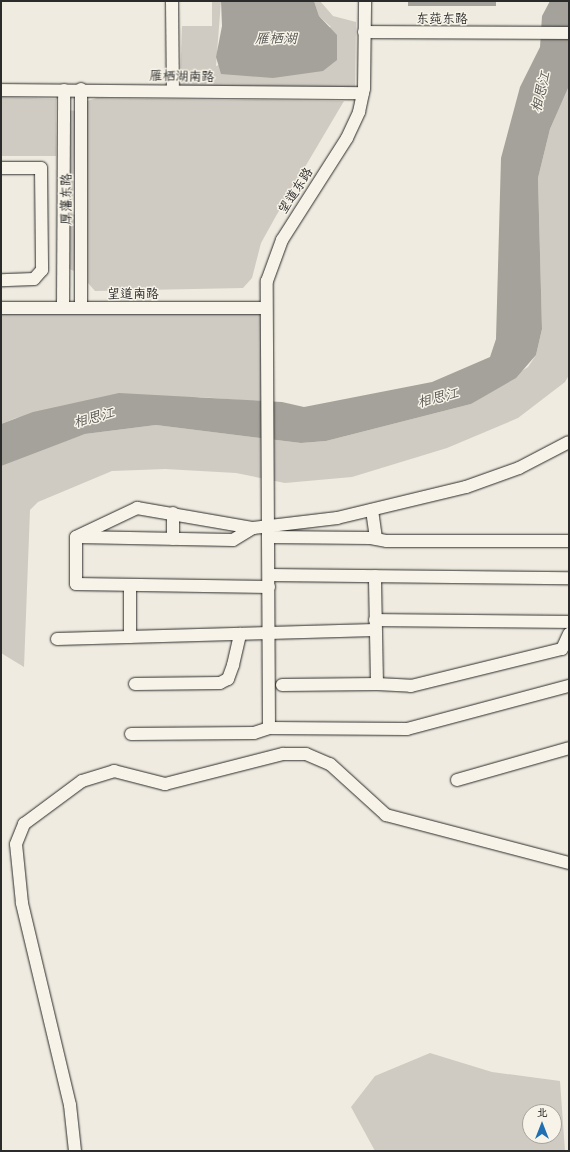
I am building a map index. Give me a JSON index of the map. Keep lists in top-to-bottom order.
{
  "streets": {
    "street": [
      "东莼东路",
      "雁栖湖南路",
      "望道东路",
      "厚藩东路",
      "望道南路"
    ]
  },
  "crossings": [
    ["东莼东路", "望道东路"],
    ["雁栖湖南路", "望道东路"],
    ["雁栖湖南路", "厚藩东路"],
    ["望道东路", "望道南路"],
    ["厚藩东路", "望道南路"]
  ],
  "water": ["雁栖湖", "相思江"],
  "north": "top"
}
